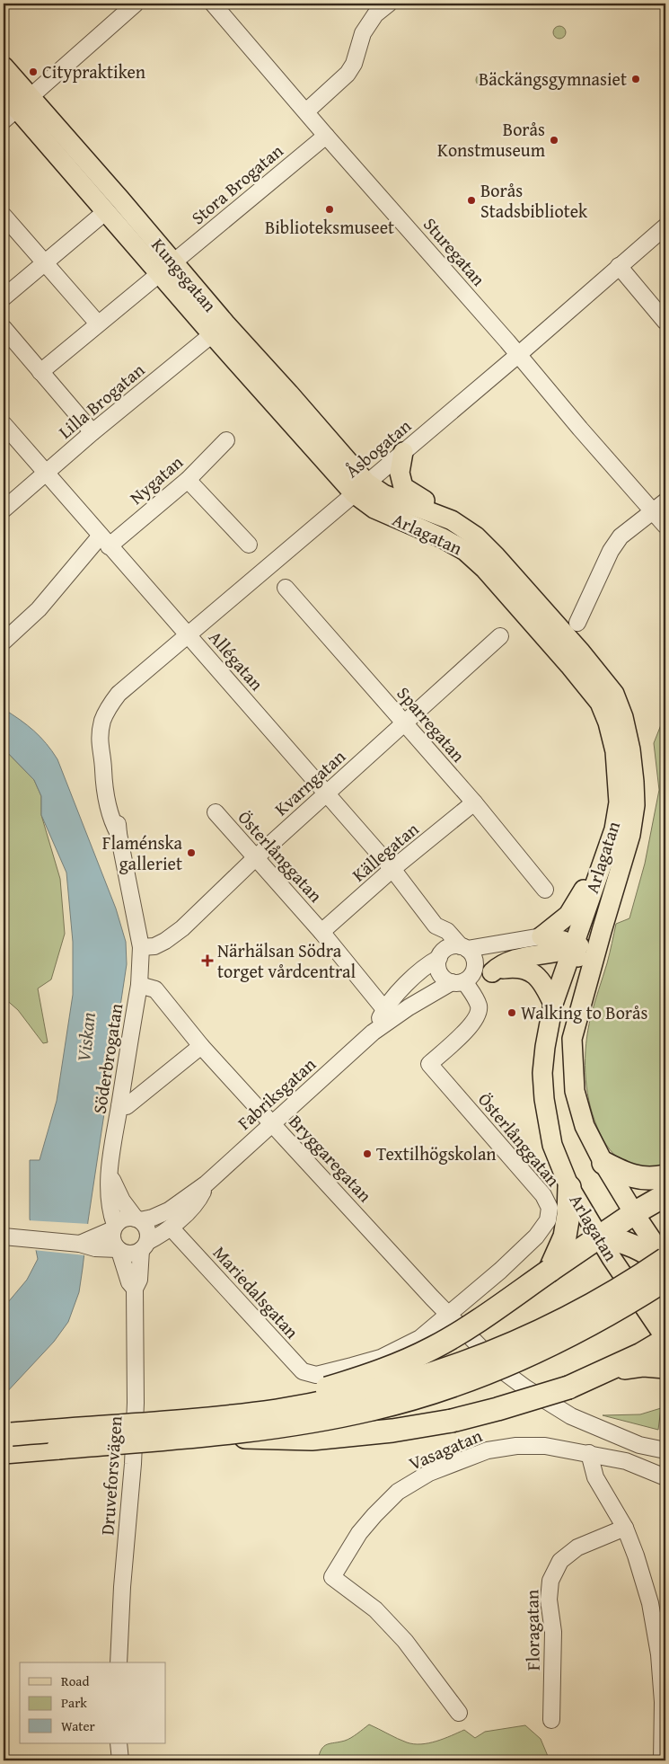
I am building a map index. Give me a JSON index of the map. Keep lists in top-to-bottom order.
{
  "streets": {
    "main road": ["Kungsgatan", "Arlagatan"],
    "street": [
      "Stora Brogatan",
      "Sturegatan",
      "Lilla Brogatan",
      "Åsbogatan",
      "Nygatan",
      "Allégatan",
      "Sparregatan",
      "Kvarngatan",
      "Källegatan",
      "Österlånggatan",
      "Söderbrogatan",
      "Fabriksgatan",
      "Bryggaregatan",
      "Mariedalsgatan",
      "Vasagatan",
      "Druveforsvägen",
      "Floragatan"
    ]
  },
  "crossings": [
    ["Stora Brogatan", "Sturegatan"],
    ["Stora Brogatan", "Kungsgatan"],
    ["Sturegatan", "Åsbogatan"],
    ["Kungsgatan", "Lilla Brogatan"],
    ["Kungsgatan", "Åsbogatan"],
    ["Kungsgatan", "Arlagatan"],
    ["Lilla Brogatan", "Allégatan"],
    ["Åsbogatan", "Arlagatan"],
    ["Åsbogatan", "Allégatan"],
    ["Åsbogatan", "Söderbrogatan"],
    ["Nygatan", "Allégatan"],
    ["Allégatan", "Kvarngatan"],
    ["Allégatan", "Källegatan"],
    ["Allégatan", "Österlånggatan"],
    ["Allégatan", "Fabriksgatan"],
    ["Sparregatan", "Kvarngatan"],
    ["Sparregatan", "Källegatan"],
    ["Kvarngatan", "Österlånggatan"],
    ["Kvarngatan", "Söderbrogatan"],
    ["Källegatan", "Österlånggatan"],
    ["Österlånggatan", "Fabriksgatan"],
    ["Österlånggatan", "Bryggaregatan"],
    ["Söderbrogatan", "Fabriksgatan"],
    ["Söderbrogatan", "Bryggaregatan"],
    ["Söderbrogatan", "Druveforsvägen"],
    ["Fabriksgatan", "Bryggaregatan"],
    ["Fabriksgatan", "Mariedalsgatan"],
    ["Fabriksgatan", "Druveforsvägen"]
  ],
  "water": ["Viskan"],
  "places": {
    "other": [
      "Citypraktiken",
      "Bäckängsgymnasiet",
      "Borås Konstmuseum",
      "Borås Stadsbibliotek",
      "Biblioteksmuseet",
      "Flaménska galleriet",
      "Walking to Borås",
      "Textilhögskolan"
    ],
    "health": ["Närhälsan Södra torget vårdcentral"]
  },
  "legend": ["Road", "Park", "Water"]
}
